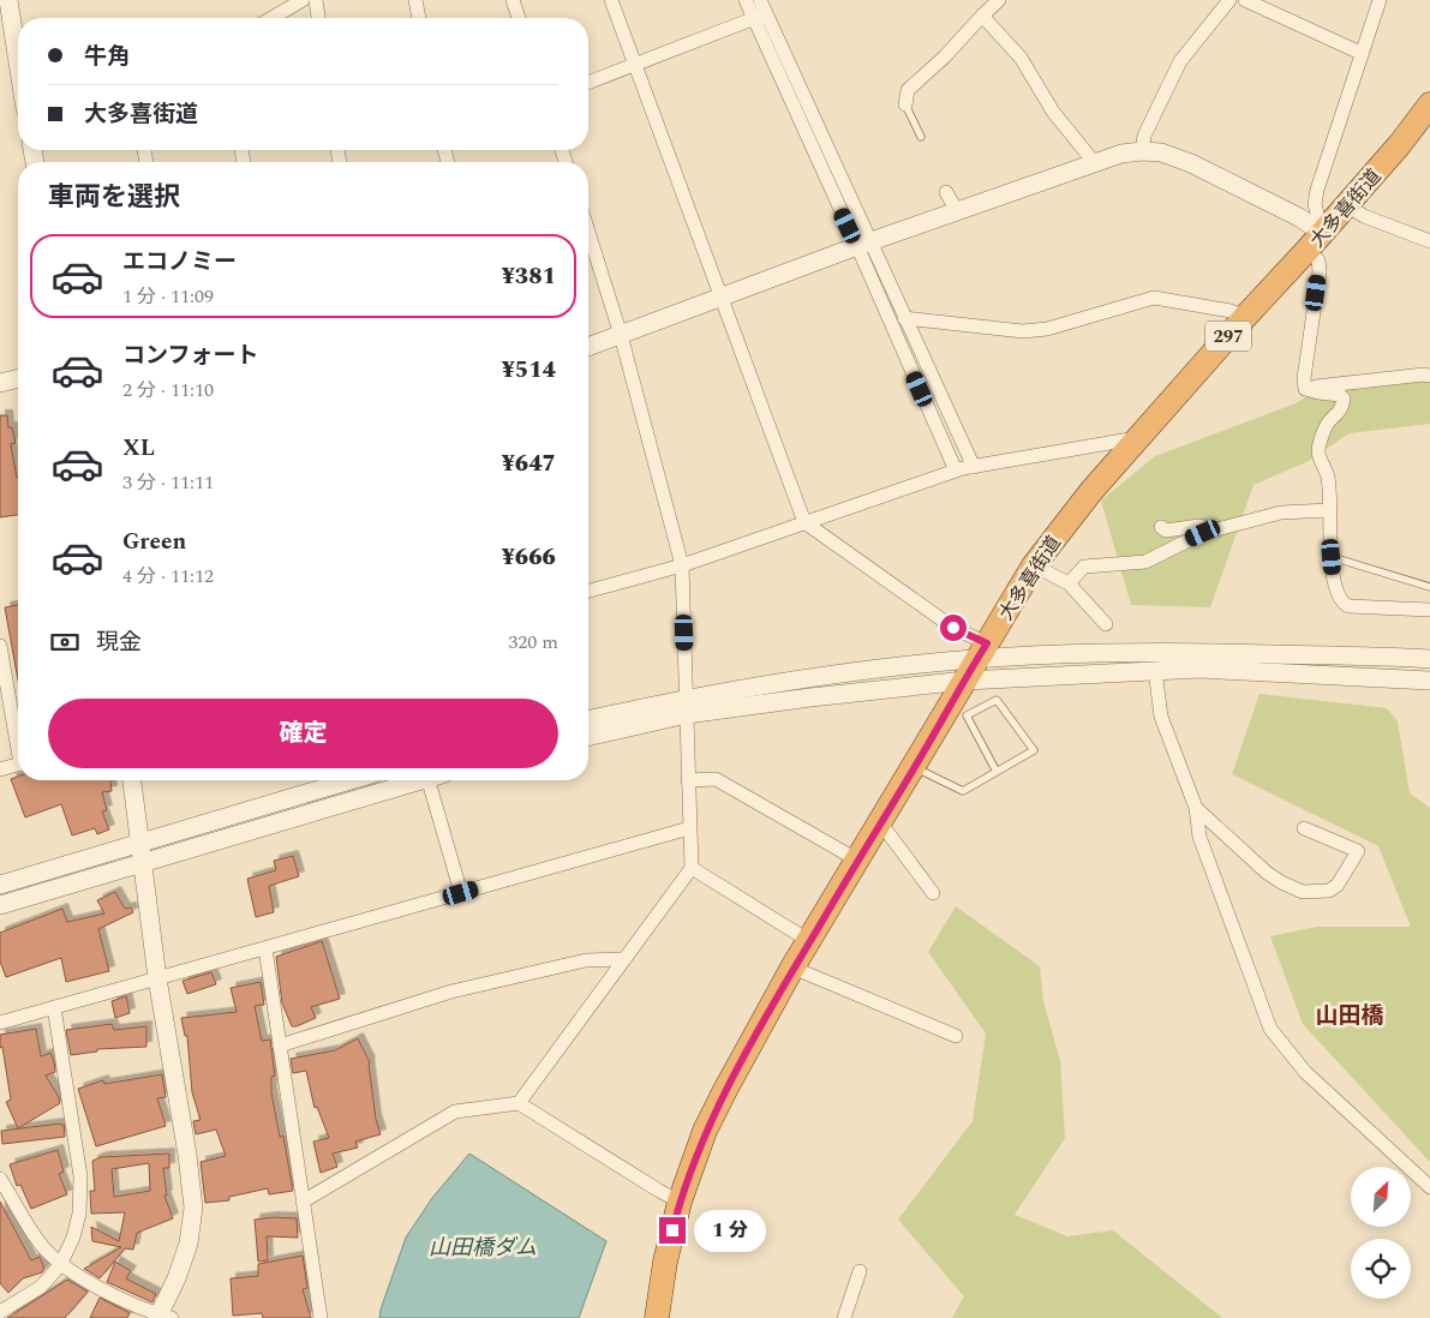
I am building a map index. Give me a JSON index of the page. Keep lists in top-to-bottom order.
{
  "streets": {
    "highway": ["大多喜街道", "297"]
  },
  "districts": ["山田橋"],
  "water": ["山田橋ダム"],
  "north": "top right",
  "page": {
    "banner": ["牛角", "大多喜街道"],
    "heading": "車両を選択",
    "list": [
      {
        "name": "エコノミー",
        "note": "1 分 · 11:09",
        "value": "¥381"
      },
      {
        "name": "コンフォート",
        "note": "2 分 · 11:10",
        "value": "¥514"
      },
      {
        "name": "XL",
        "note": "3 分 · 11:11",
        "value": "¥647"
      },
      {
        "name": "Green",
        "note": "4 分 · 11:12",
        "value": "¥666"
      }
    ],
    "pay": ["現金", "320 m"],
    "buttons": "確定",
    "bubble": "1 分"
  }
}
